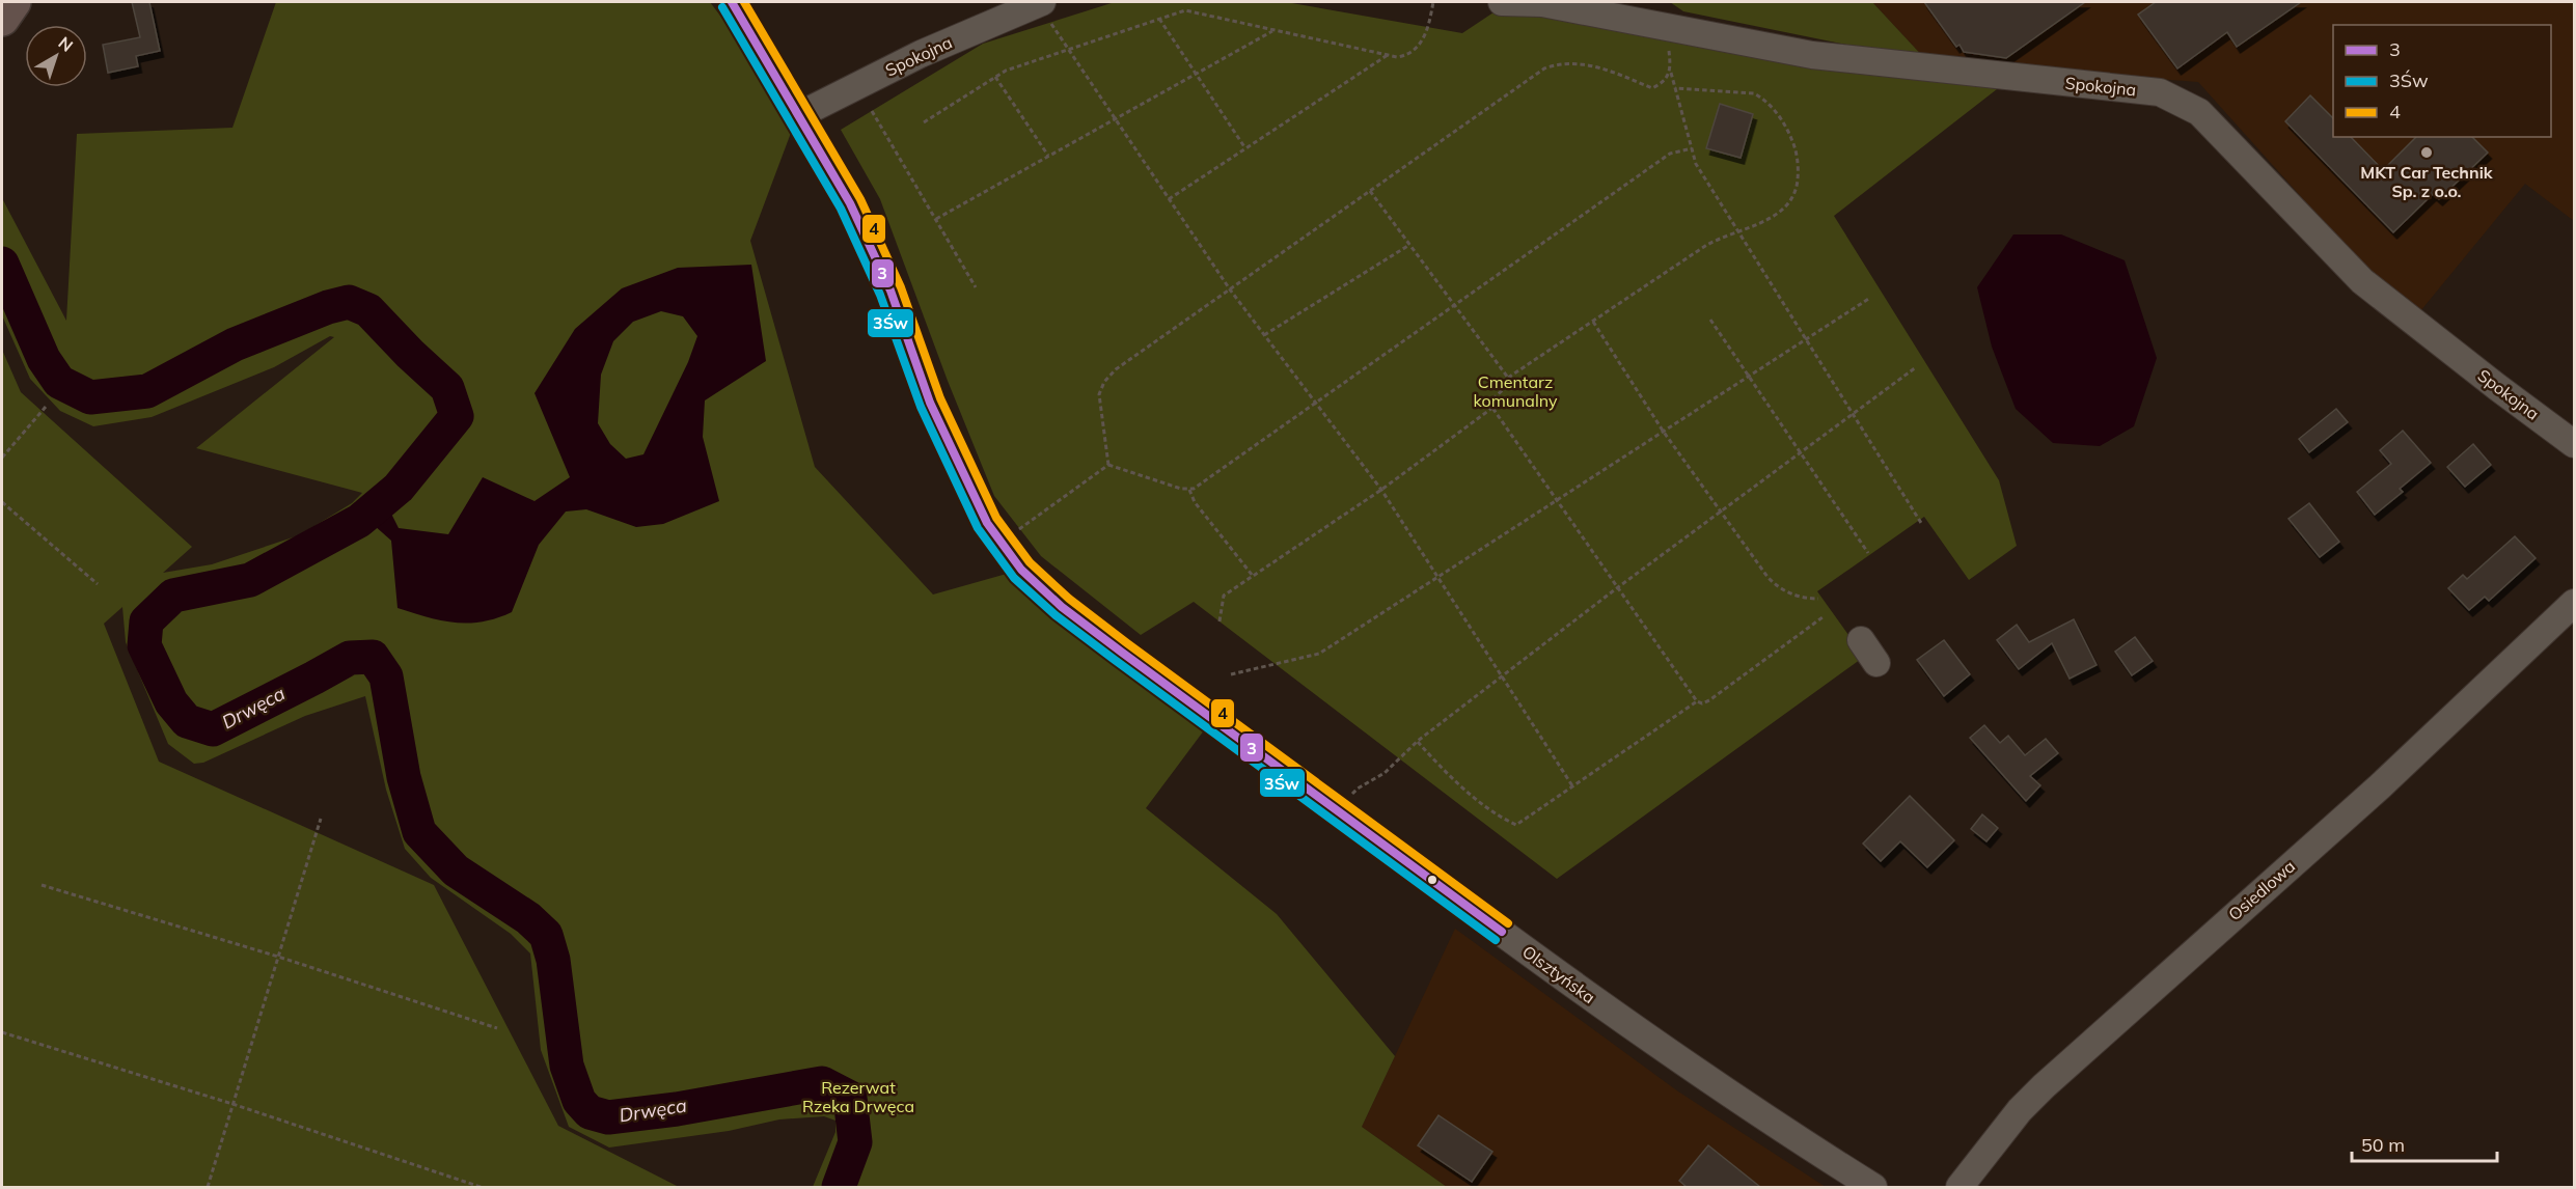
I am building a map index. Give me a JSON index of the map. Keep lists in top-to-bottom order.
{
  "streets": {
    "street": ["Spokojna", "Osiedlowa", "Olsztyńska"]
  },
  "crossings": [
    ["Spokojna", "Olsztyńska"]
  ],
  "water": ["Drwęca"],
  "parks": ["Cmentarz komunalny", "Rezerwat Rzeka Drwęca"],
  "places": ["MKT Car Technik Sp. z o.o."],
  "lines": ["transit line 3", "transit line 4", "transit line 3Św"],
  "legend": ["3", "3Św", "4"],
  "scale_bar": "50 m",
  "north": "top right"
}
